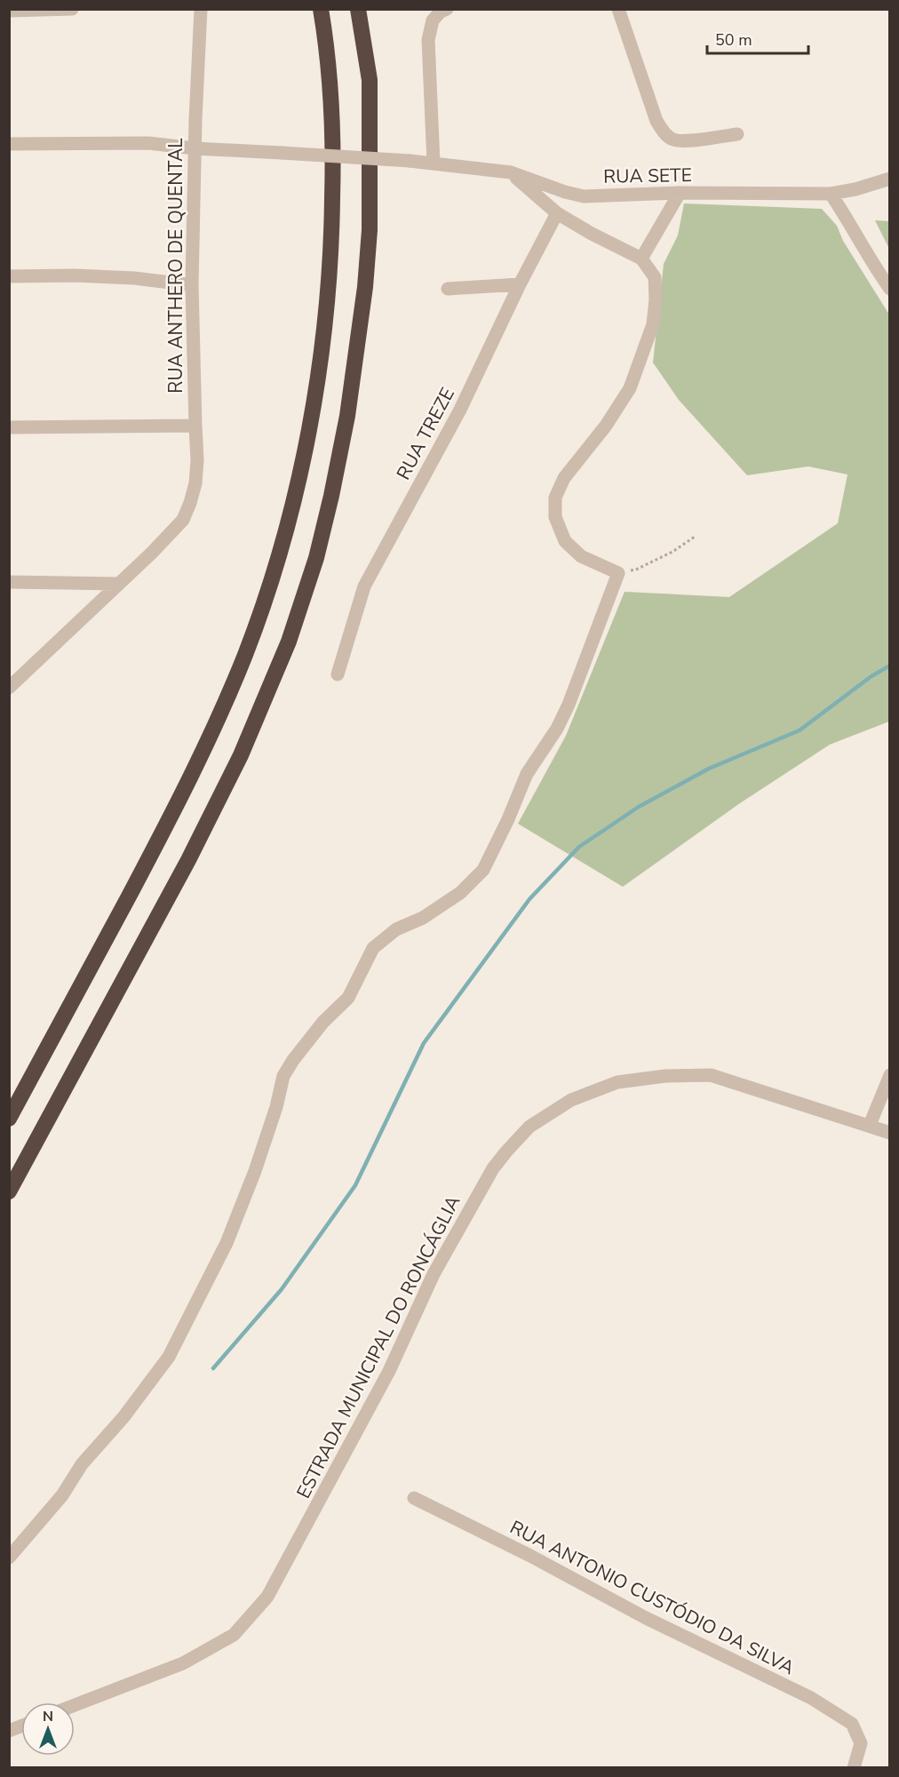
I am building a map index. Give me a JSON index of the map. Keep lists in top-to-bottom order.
{
  "streets": {
    "street": [
      "RUA SETE",
      "RUA ANTHERO DE QUENTAL",
      "RUA TREZE",
      "ESTRADA MUNICIPAL DO RONCÁGLIA",
      "RUA ANTONIO CUSTÓDIO DA SILVA"
    ]
  },
  "crossings": [
    ["RUA SETE", "RUA ANTHERO DE QUENTAL"]
  ],
  "scale_bar": "50 m",
  "north": "top"
}
